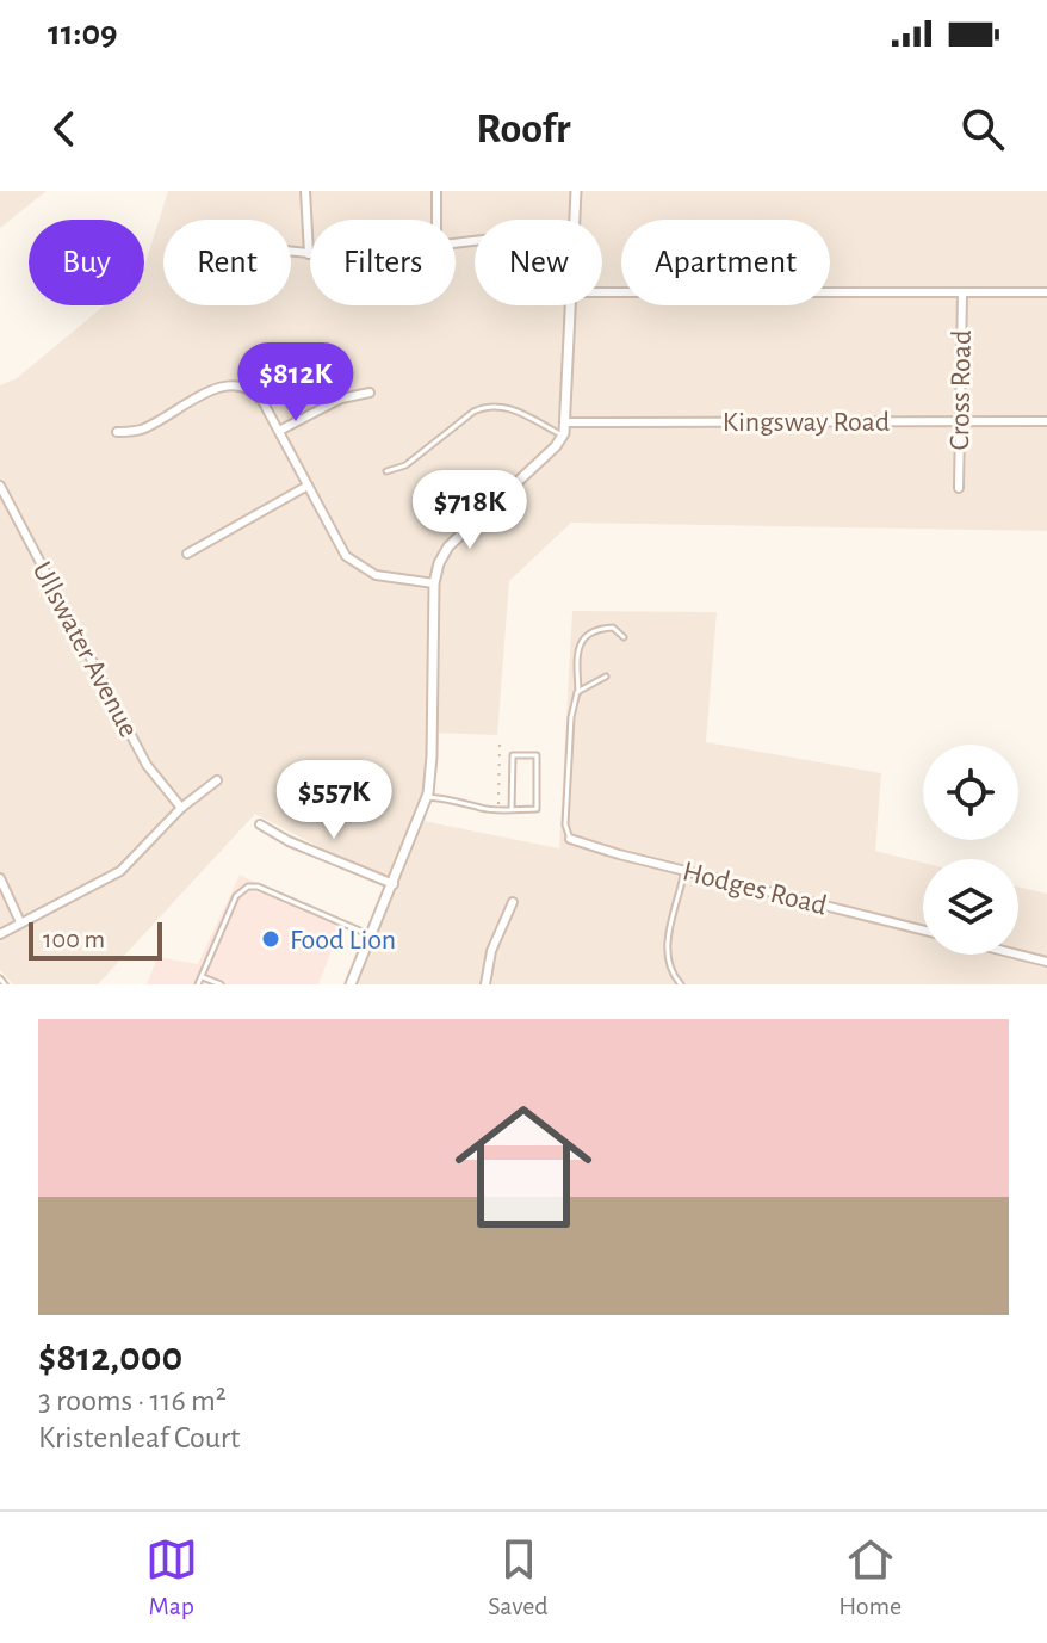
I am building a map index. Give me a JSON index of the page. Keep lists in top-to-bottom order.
{
  "streets": {
    "street": [
      "Cross Road",
      "Kingsway Road",
      "Ullswater Avenue",
      "Hodges Road"
    ]
  },
  "crossings": [
    ["Cross Road", "Kingsway Road"]
  ],
  "places": ["Food Lion"],
  "scale_bar": "100 m",
  "page": {
    "status": "11:09",
    "header": "Roofr",
    "chip": [
      "Buy",
      "Rent",
      "Filters",
      "New",
      "Apartment"
    ],
    "price": ["$812K", "$718K", "$557K"],
    "scale": "100 m",
    "list": [
      {
        "name": "$812,000",
        "note": "3 rooms · 116 m² · Kristenleaf Court"
      }
    ],
    "tabs": ["Map", "Saved", "Home"]
  }
}
